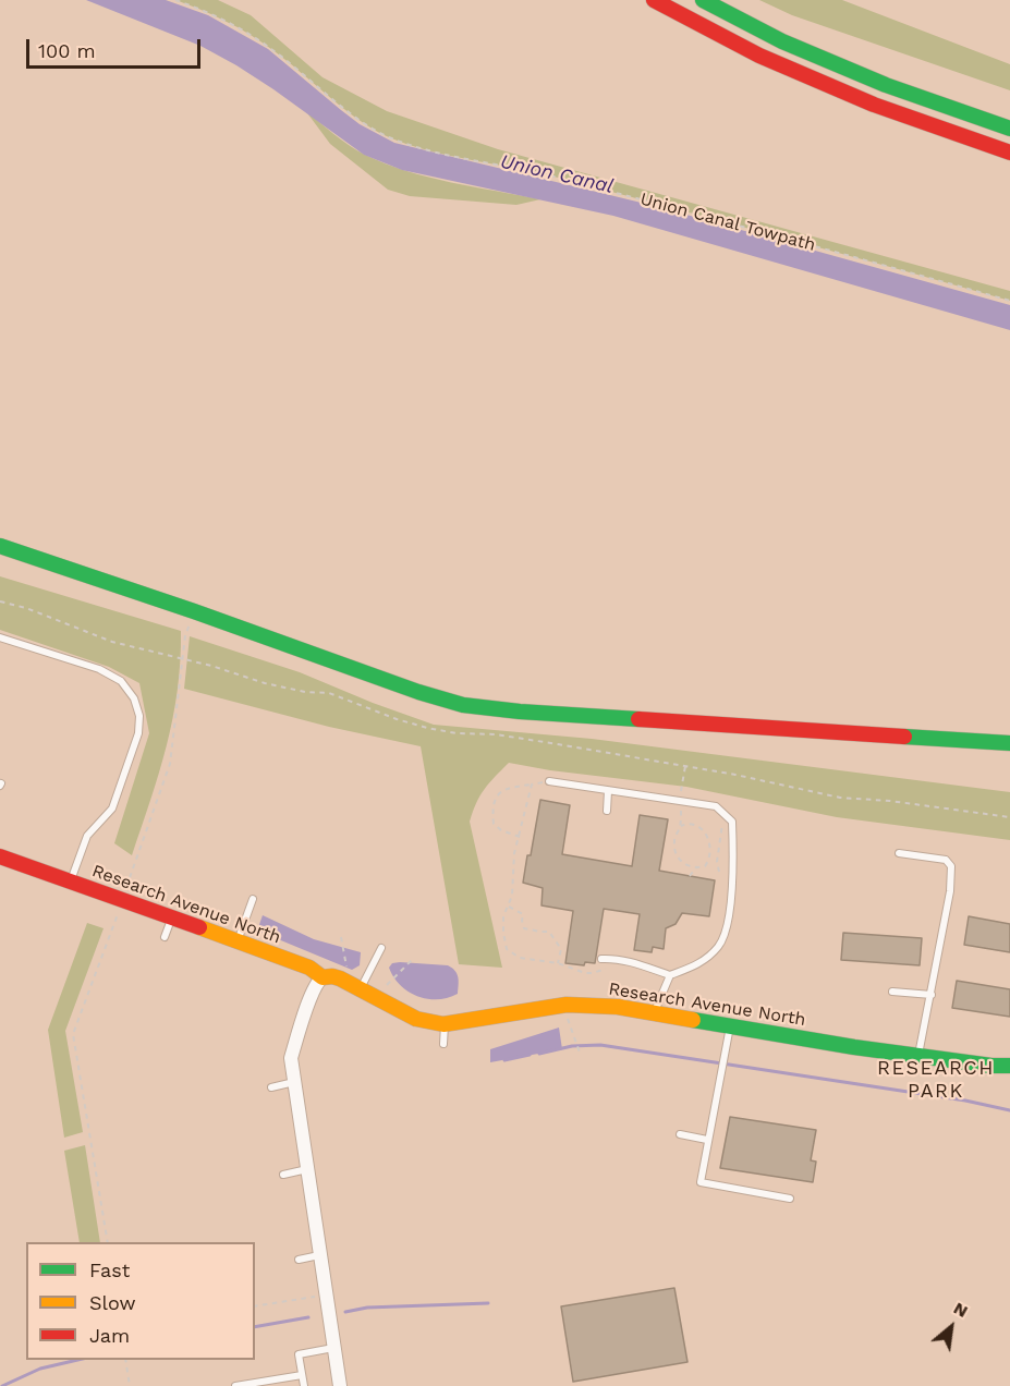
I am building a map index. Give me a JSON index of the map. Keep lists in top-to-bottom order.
{
  "streets": {
    "main road": ["Research Avenue North"],
    "path": ["Union Canal Towpath"]
  },
  "districts": ["RESEARCH PARK"],
  "water": ["Union Canal"],
  "legend": ["Fast", "Slow", "Jam"],
  "scale_bar": "100 m",
  "north": "top right"
}
